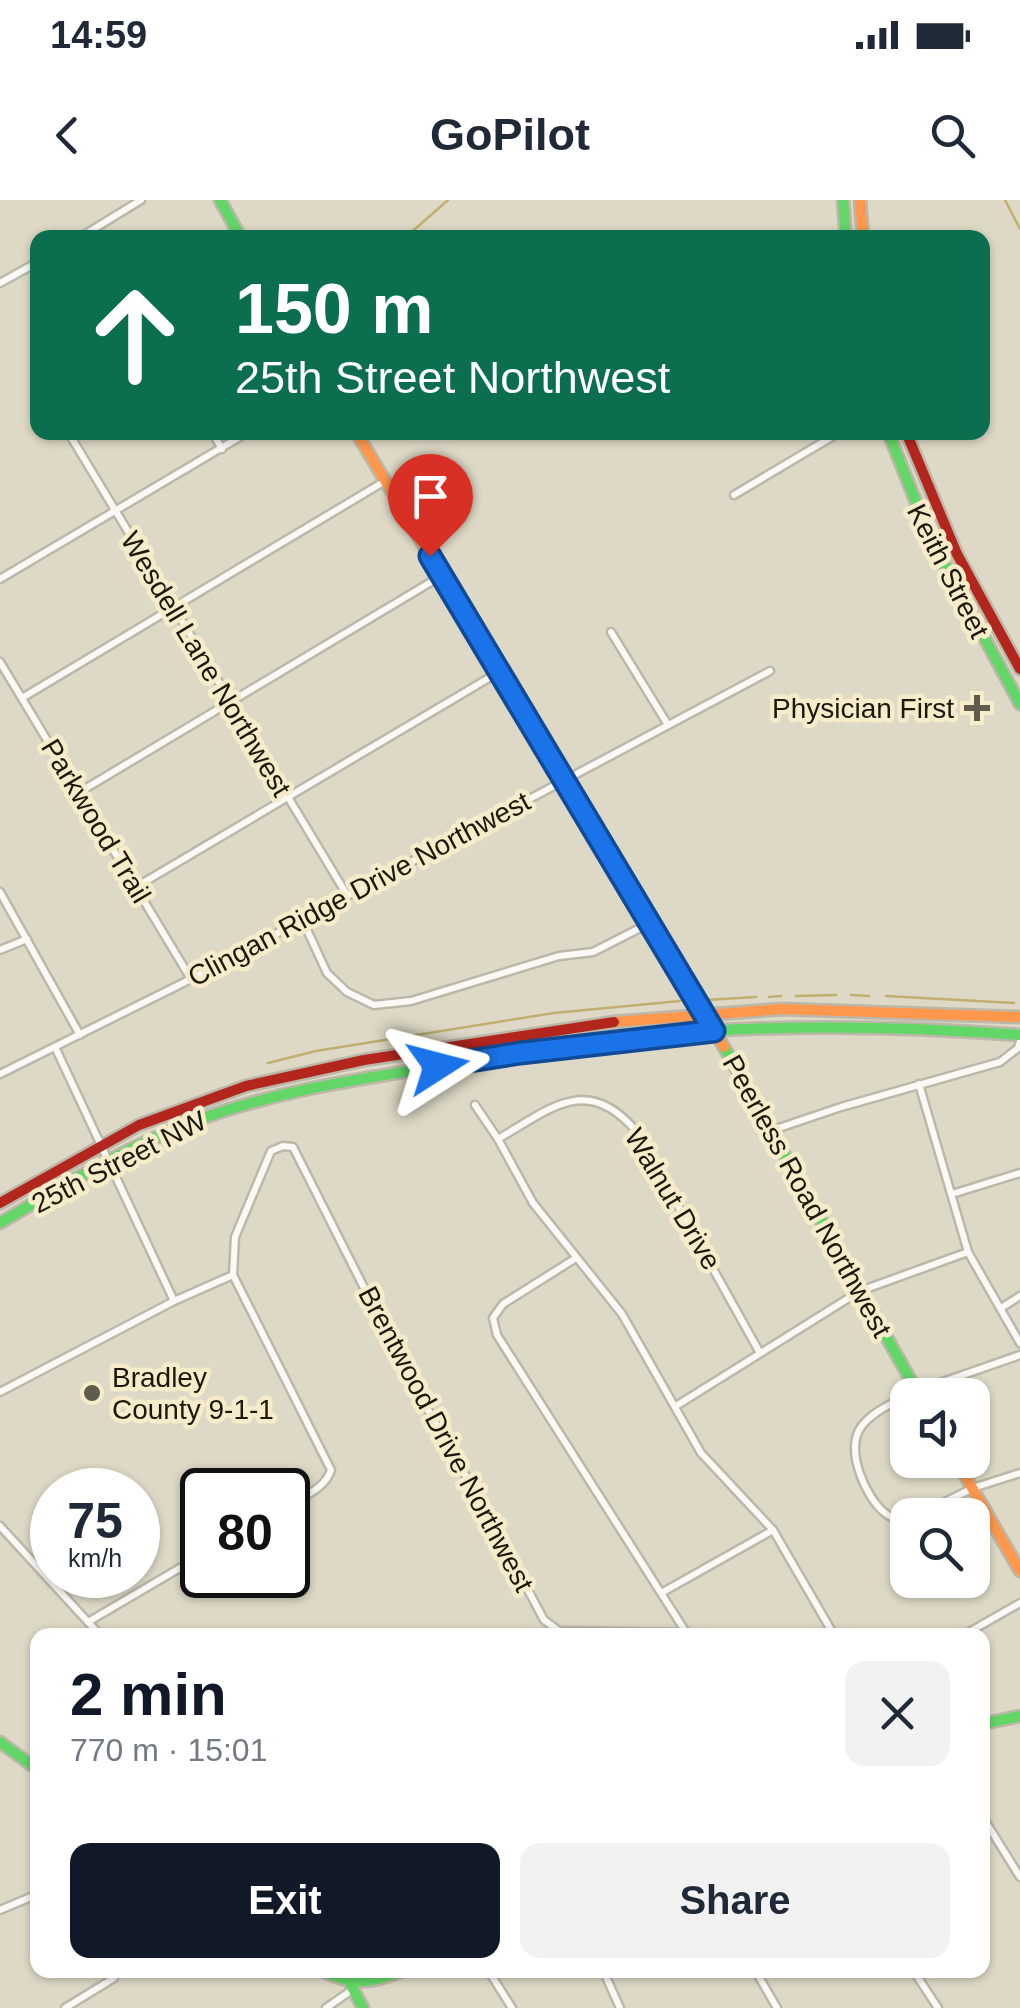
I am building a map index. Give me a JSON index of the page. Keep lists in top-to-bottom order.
{
  "streets": {
    "main road": ["Keith Street", "25th Street NW", "Peerless Road Northwest"],
    "street": [
      "Wesdell Lane Northwest",
      "Parkwood Trail",
      "Clingan Ridge Drive Northwest",
      "Walnut Drive",
      "Brentwood Drive Northwest"
    ]
  },
  "crossings": [
    ["Wesdell Lane Northwest", "Clingan Ridge Drive Northwest"],
    ["Parkwood Trail", "Clingan Ridge Drive Northwest"],
    ["Clingan Ridge Drive Northwest", "Peerless Road Northwest"],
    ["25th Street NW", "Peerless Road Northwest"]
  ],
  "places": {
    "health": ["Physician First"],
    "other": ["Bradley County 9-1-1"]
  },
  "page": {
    "status": "14:59",
    "header": "GoPilot",
    "turn": ["150 m", "25th Street Northwest"],
    "speed": "75 km/h",
    "limit": "80",
    "heading": ["2 min", "770 m · 15:01"],
    "buttons": ["Exit", "Share"]
  }
}
